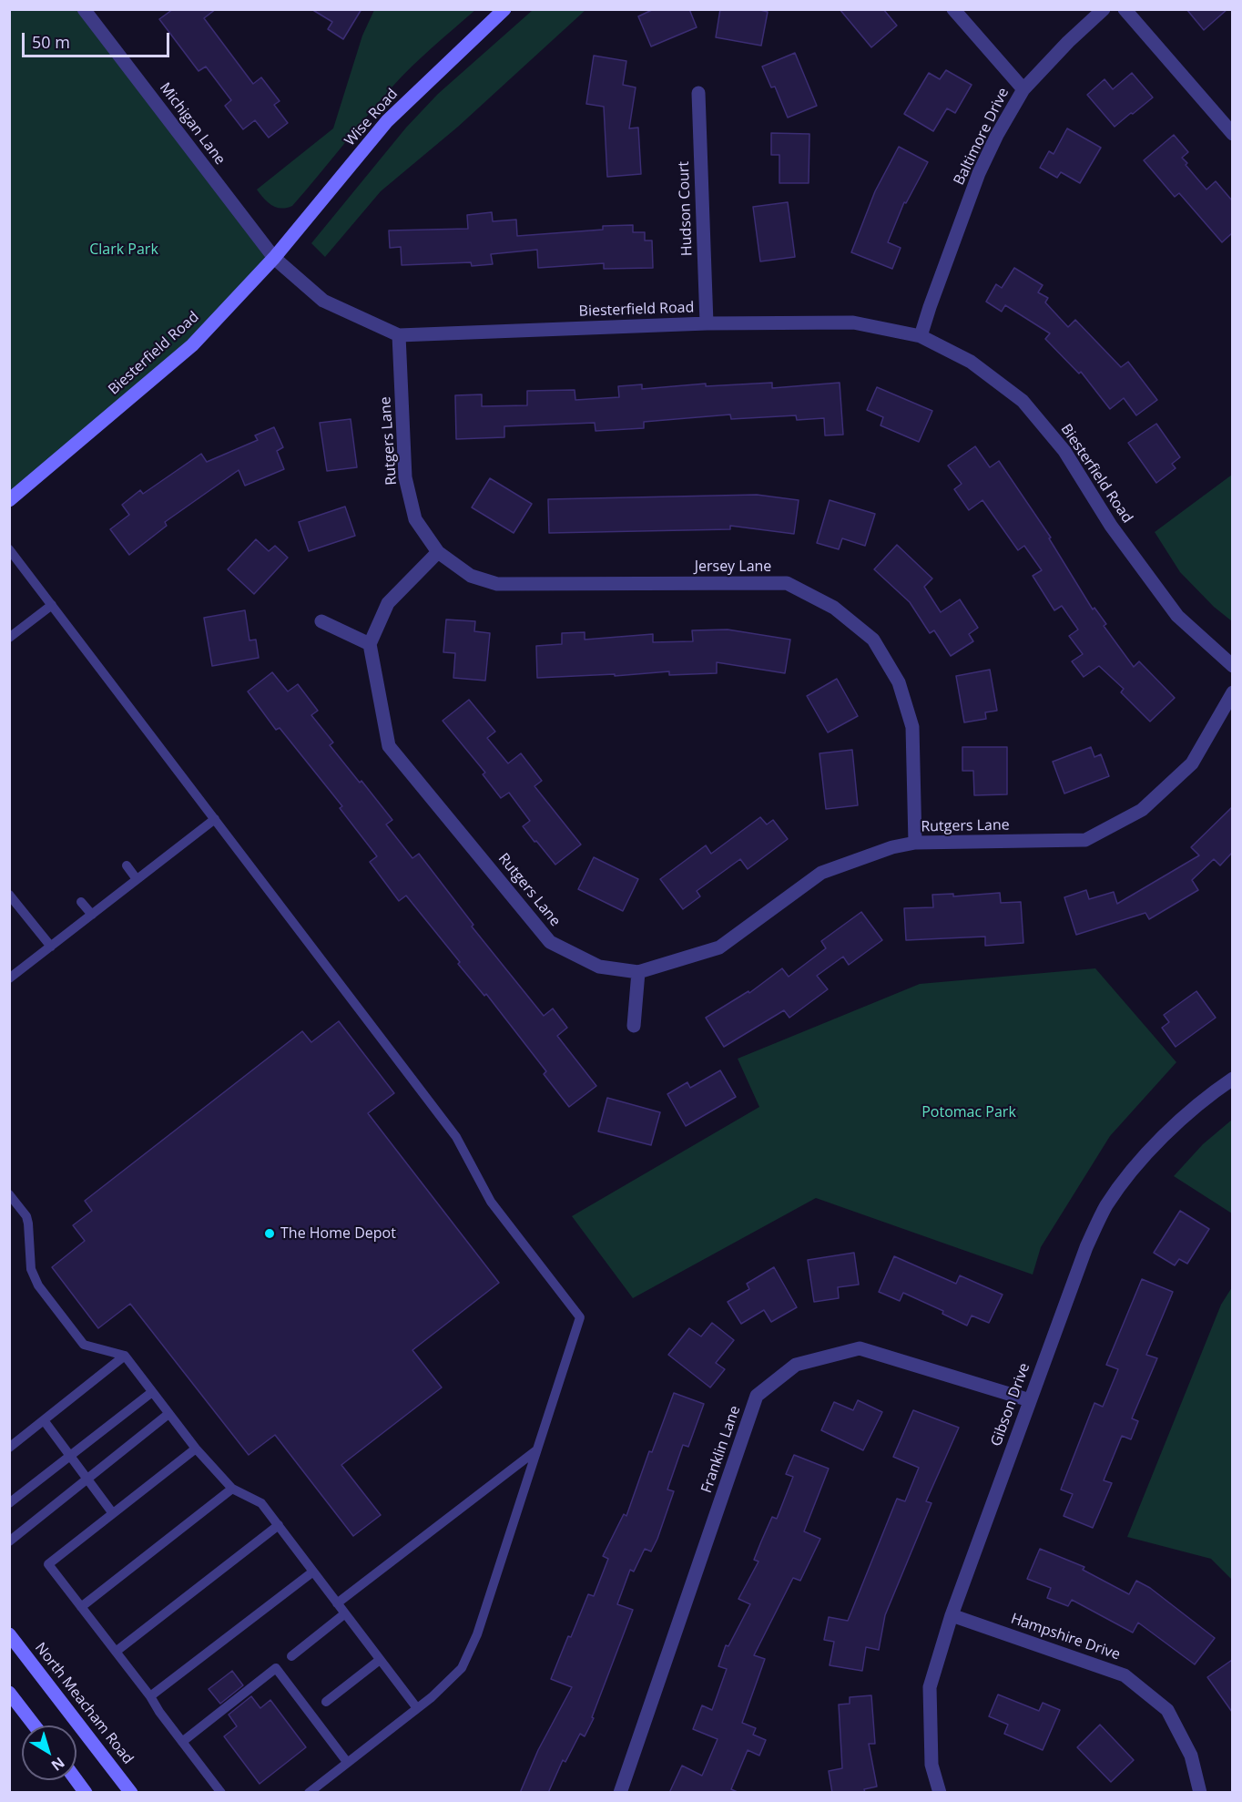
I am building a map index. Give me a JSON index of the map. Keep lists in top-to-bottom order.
{
  "streets": {
    "street": [
      "Wise Road",
      "Michigan Lane",
      "Baltimore Drive",
      "Hudson Court",
      "Biesterfield Road",
      "Rutgers Lane",
      "Jersey Lane",
      "Gibson Drive",
      "Franklin Lane",
      "Hampshire Drive",
      "North Meacham Road"
    ]
  },
  "crossings": [
    ["Wise Road", "Michigan Lane"],
    ["Wise Road", "Biesterfield Road"],
    ["Michigan Lane", "Biesterfield Road"],
    ["Baltimore Drive", "Biesterfield Road"],
    ["Hudson Court", "Biesterfield Road"],
    ["Biesterfield Road", "Rutgers Lane"],
    ["Rutgers Lane", "Jersey Lane"],
    ["Gibson Drive", "Franklin Lane"],
    ["Gibson Drive", "Hampshire Drive"]
  ],
  "parks": ["Clark Park", "Potomac Park"],
  "places": ["The Home Depot"],
  "scale_bar": "50 m",
  "north": "bottom right"
}
